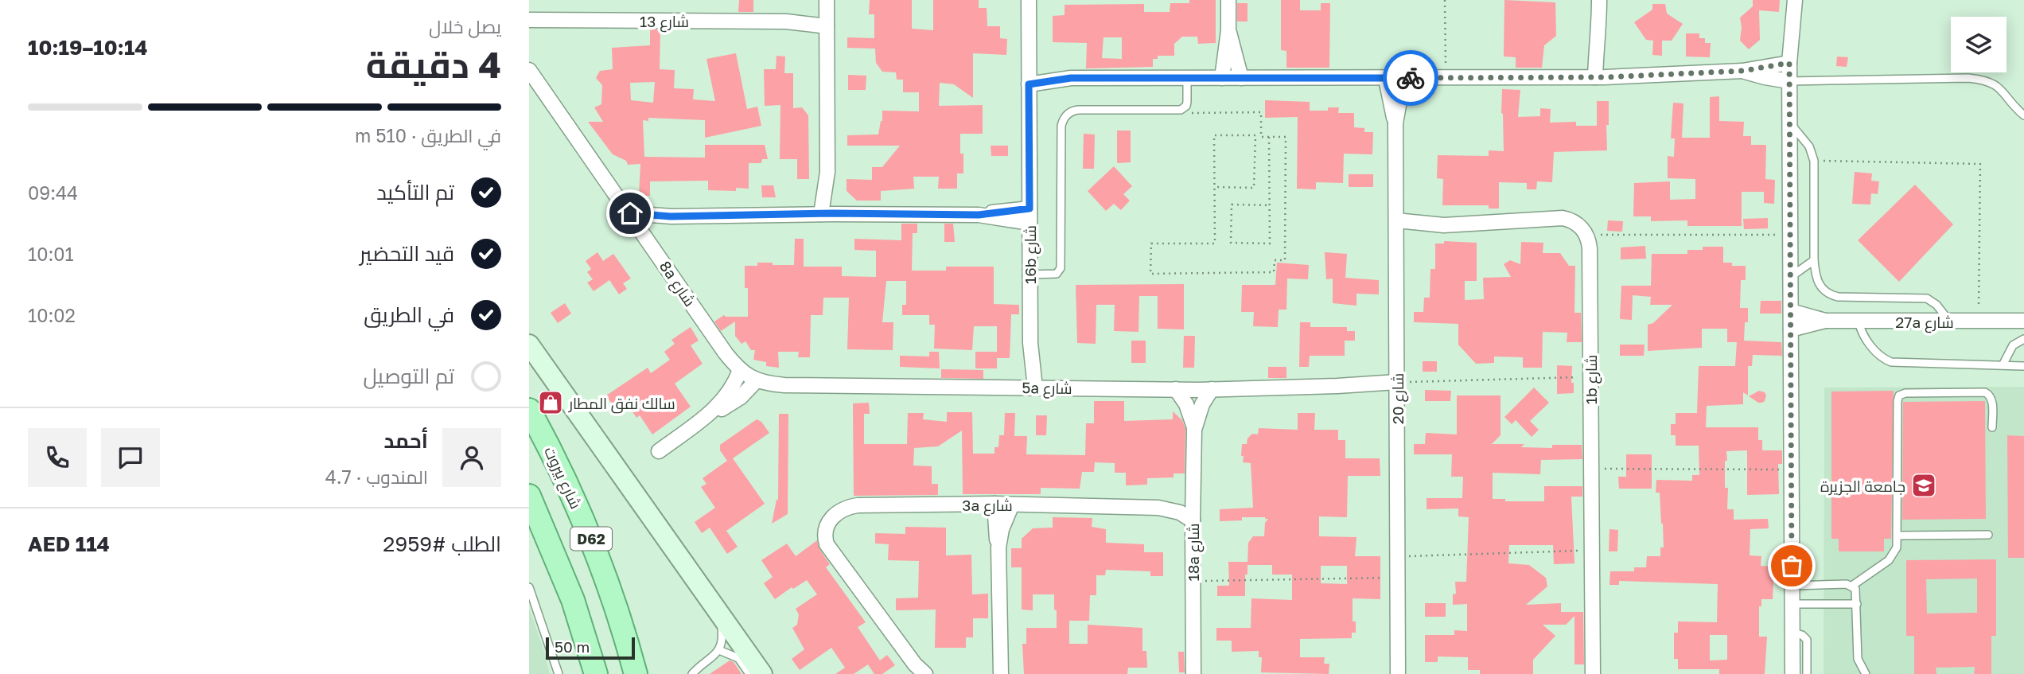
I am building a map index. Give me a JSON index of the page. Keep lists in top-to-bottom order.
{
  "streets": {
    "main road": ["شارع بيروت", "D62"],
    "street": [
      "شارع 13",
      "16b شارع",
      "8a شارع",
      "27a شارع",
      "1b شارع",
      "5a شارع",
      "شارع 20",
      "3a شارع",
      "18a شارع"
    ]
  },
  "crossings": [
    ["16b شارع", "5a شارع"],
    ["8a شارع", "5a شارع"],
    ["5a شارع", "شارع 20"],
    ["5a شارع", "18a شارع"],
    ["3a شارع", "18a شارع"]
  ],
  "places": {
    "shop": ["سالك نفق المطار"],
    "school or university": ["جامعة الجزيرة"]
  },
  "scale_bar": "50 m",
  "page": {
    "heading": ["4 دقيقة", "يصل خلال", "10:14–10:19"],
    "panel": [
      "أحمد",
      "المندوب · 4.7",
      "الطلب #2959",
      "AED 114"
    ],
    "bar": "في الطريق · 510 m",
    "list": [
      ["تم التأكيد", "09:44"],
      ["قيد التحضير", "10:01"],
      ["في الطريق", "10:02"],
      "تم التوصيل"
    ],
    "scale": "50 m"
  }
}
